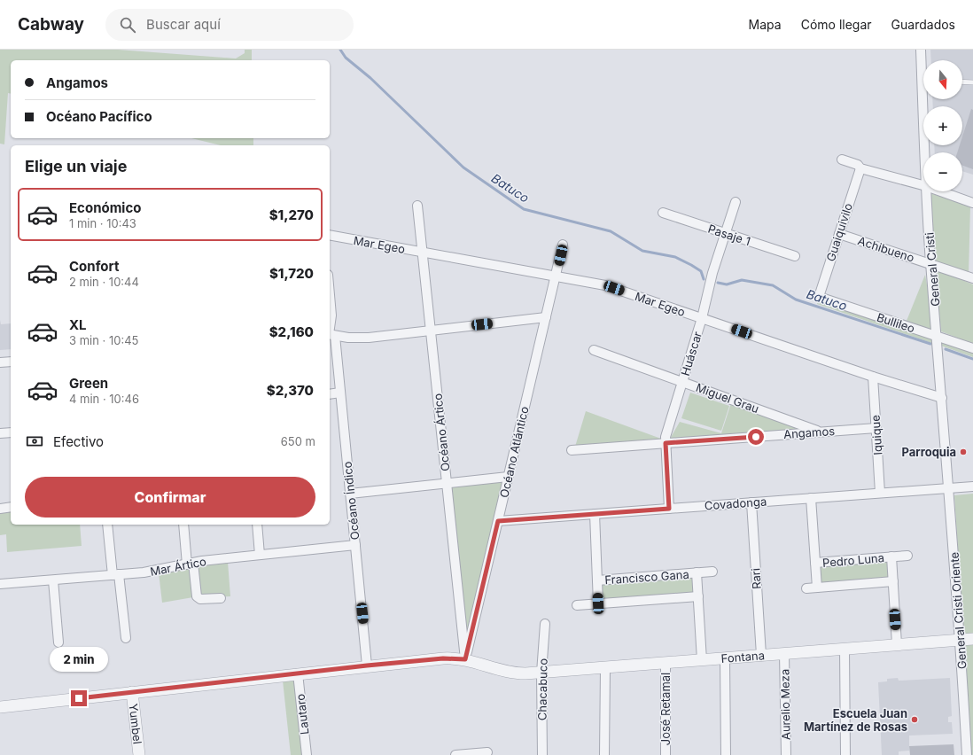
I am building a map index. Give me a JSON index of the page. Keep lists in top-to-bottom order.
{
  "streets": {
    "street": [
      "Guaiquivilo",
      "Pasaje 1",
      "Mar Egeo",
      "Achibueno",
      "General Cristi",
      "Bullileo",
      "Huáscar",
      "Miguel Grau",
      "Océano Ártico",
      "Angamos",
      "Iquique",
      "Océano Atlántico",
      "Océano Índico",
      "Covadonga",
      "Pedro Luna",
      "Mar Ártico",
      "Francisco Gana",
      "Rari",
      "General Cristi Oriente",
      "Fontana",
      "Chacabuco",
      "Aurelio Meza",
      "José Retamal",
      "Lautaro",
      "Yumbel"
    ]
  },
  "crossings": [
    ["Guaiquivilo", "Achibueno"],
    ["Guaiquivilo", "Bullileo"],
    ["Pasaje 1", "Huáscar"],
    ["Mar Egeo", "General Cristi"],
    ["Mar Egeo", "Huáscar"],
    ["Mar Egeo", "Océano Ártico"],
    ["Mar Egeo", "Iquique"],
    ["Mar Egeo", "Océano Atlántico"],
    ["Achibueno", "General Cristi"],
    ["General Cristi", "Bullileo"],
    ["General Cristi", "Covadonga"],
    ["General Cristi", "General Cristi Oriente"],
    ["Huáscar", "Miguel Grau"],
    ["Huáscar", "Angamos"],
    ["Huáscar", "Covadonga"],
    ["Miguel Grau", "Angamos"],
    ["Océano Ártico", "Océano Atlántico"],
    ["Océano Ártico", "Fontana"],
    ["Angamos", "Iquique"],
    ["Iquique", "Covadonga"],
    ["Océano Atlántico", "Covadonga"],
    ["Océano Atlántico", "Fontana"],
    ["Océano Índico", "Mar Ártico"],
    ["Océano Índico", "Fontana"],
    ["Covadonga", "Pedro Luna"],
    ["Covadonga", "Francisco Gana"],
    ["Covadonga", "Rari"],
    ["Covadonga", "General Cristi Oriente"],
    ["Pedro Luna", "Fontana"],
    ["Francisco Gana", "Fontana"],
    ["Rari", "Fontana"],
    ["General Cristi Oriente", "Fontana"],
    ["Fontana", "Chacabuco"],
    ["Fontana", "Aurelio Meza"],
    ["Fontana", "José Retamal"],
    ["Fontana", "Lautaro"],
    ["Fontana", "Yumbel"]
  ],
  "water": ["Batuco"],
  "places": ["Parroquia", "Escuela Juan Martínez de Rosas"],
  "north": "bottom",
  "page": {
    "header": "Cabway",
    "search": "Buscar aquí",
    "nav": ["Mapa", "Cómo llegar", "Guardados"],
    "map_buttons": ["+", "−"],
    "banner": ["Angamos", "Océano Pacífico"],
    "heading": "Elige un viaje",
    "list": [
      {
        "name": "Económico",
        "note": "1 min · 10:43",
        "value": "$1,270"
      },
      {
        "name": "Confort",
        "note": "2 min · 10:44",
        "value": "$1,720"
      },
      {
        "name": "XL",
        "note": "3 min · 10:45",
        "value": "$2,160"
      },
      {
        "name": "Green",
        "note": "4 min · 10:46",
        "value": "$2,370"
      }
    ],
    "pay": ["Efectivo", "650 m"],
    "buttons": "Confirmar",
    "bubble": "2 min"
  }
}
